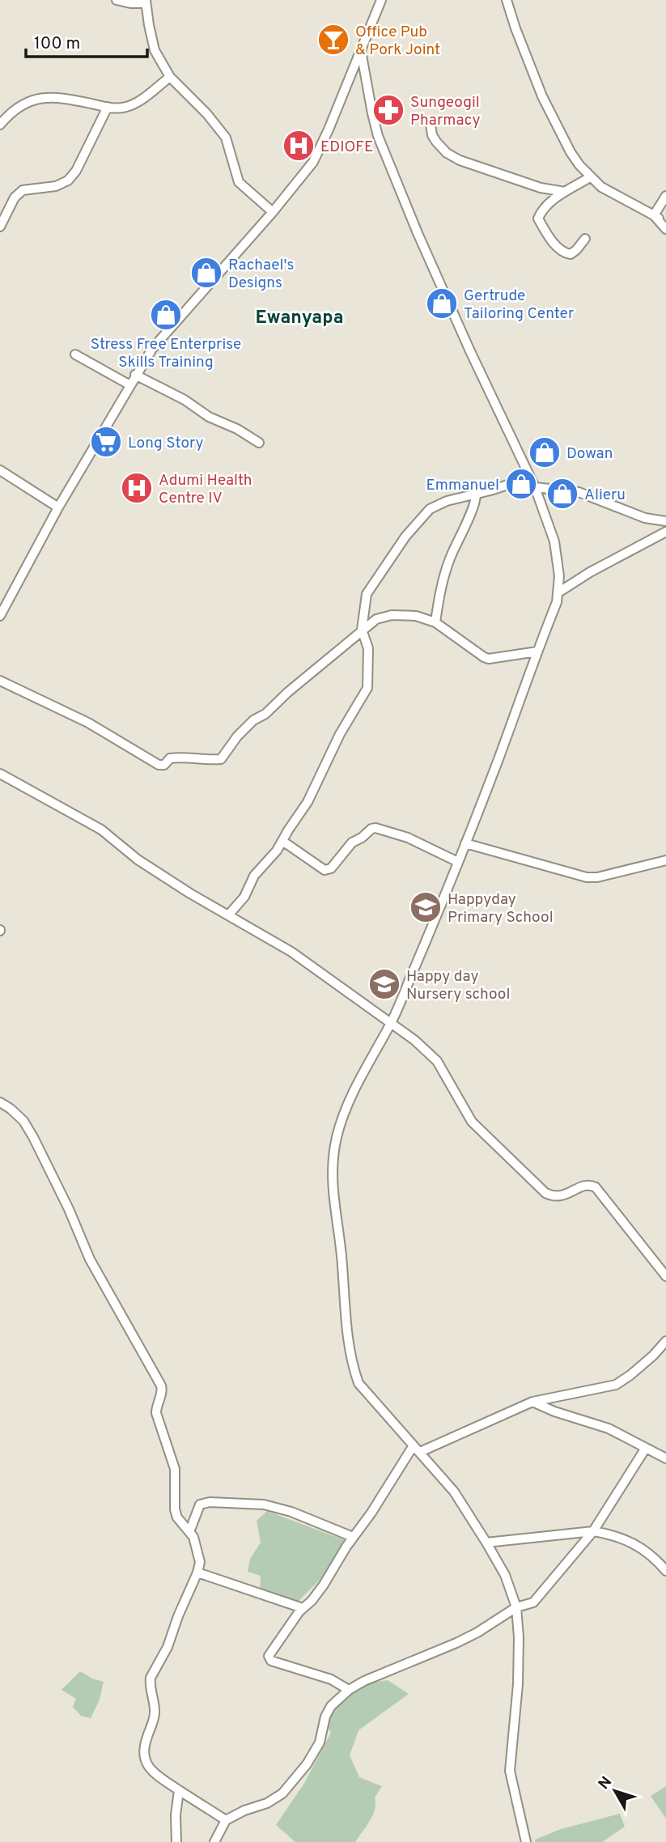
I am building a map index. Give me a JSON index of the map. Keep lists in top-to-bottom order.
{
  "districts": ["Ewanyapa"],
  "places": {
    "bar": ["Office Pub & Pork Joint"],
    "pharmacy": ["Sungeogil Pharmacy"],
    "hospital": ["EDIOFE", "Adumi Health Centre IV"],
    "shop": [
      "Rachael's Designs",
      "Gertrude Tailoring Center",
      "Stress Free Enterprise Skills Training",
      "Dowan",
      "Emmanuel",
      "Alieru"
    ],
    "supermarket": ["Long Story"],
    "school or university": ["Happyday Primary School", "Happy day Nursery school"]
  },
  "scale_bar": "100 m",
  "north": "top left"
}
